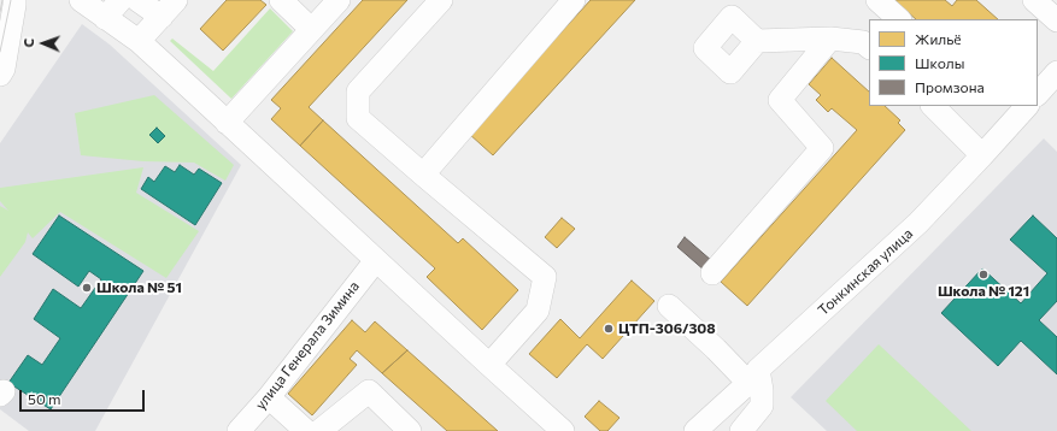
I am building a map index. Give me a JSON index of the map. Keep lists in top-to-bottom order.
{
  "streets": {
    "street": ["Тонкинская улица", "улица Генерала Зимина"]
  },
  "places": ["Школа № 121", "Школа № 51", "ЦТП-306/308"],
  "legend": ["Жильё", "Школы", "Промзона"],
  "scale_bar": "50 m",
  "north": "left"
}
